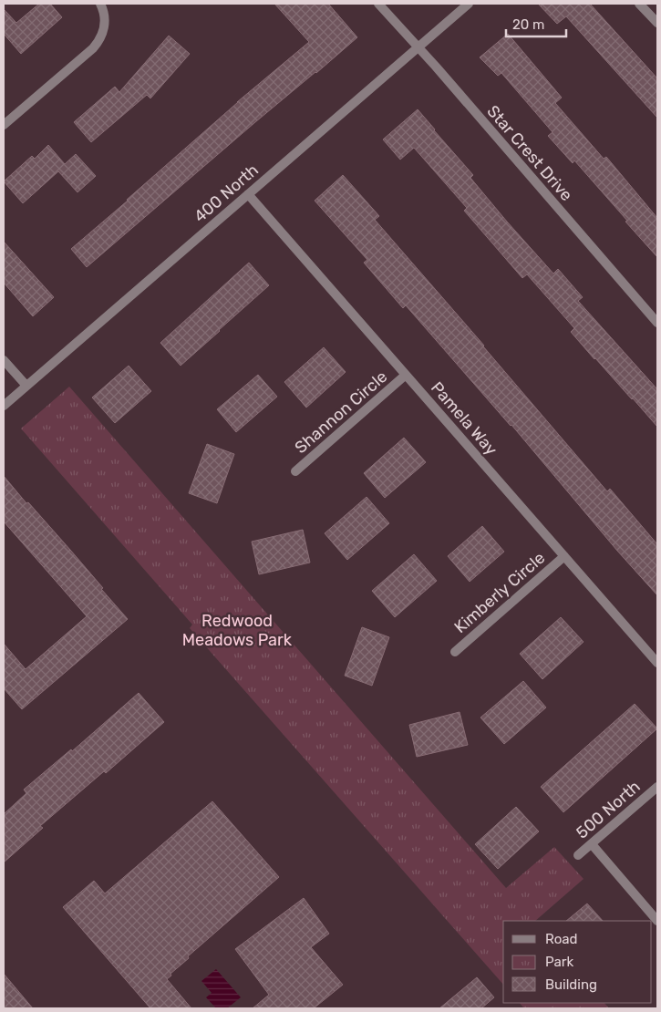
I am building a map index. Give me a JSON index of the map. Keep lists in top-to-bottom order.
{
  "streets": {
    "street": [
      "Star Crest Drive",
      "400 North",
      "Shannon Circle",
      "Pamela Way",
      "Kimberly Circle",
      "500 North"
    ]
  },
  "crossings": [
    ["Star Crest Drive", "400 North"],
    ["400 North", "Pamela Way"],
    ["Shannon Circle", "Pamela Way"],
    ["Pamela Way", "Kimberly Circle"]
  ],
  "parks": ["Redwood Meadows Park"],
  "legend": ["Road", "Park", "Building"],
  "scale_bar": "20 m"
}
